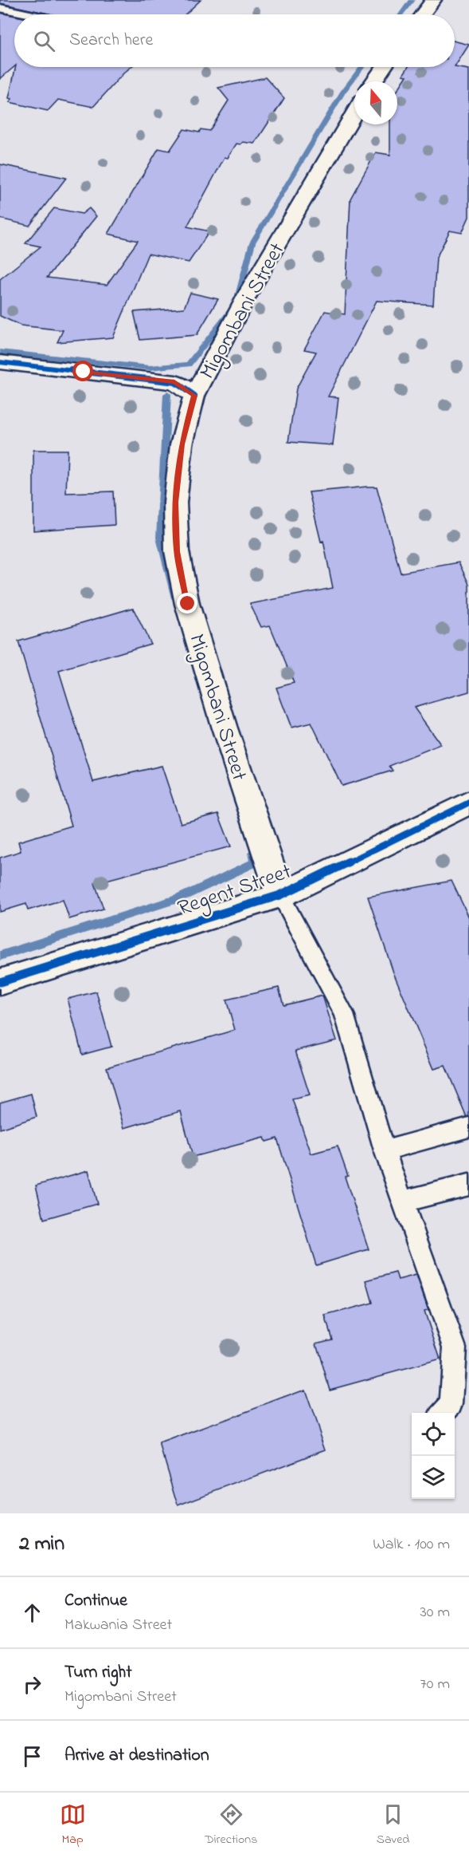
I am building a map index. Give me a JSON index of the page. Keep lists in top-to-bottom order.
{
  "streets": {
    "main road": ["Migombani Street", "Regent Street"]
  },
  "crossings": [
    ["Migombani Street", "Regent Street"]
  ],
  "north": "top",
  "page": {
    "search": "Search here",
    "heading": ["2 min", "Walk · 100 m"],
    "list": [
      ["Continue", "Makwania Street", "30 m"],
      ["Turn right", "Migombani Street", "70 m"],
      "Arrive at destination"
    ],
    "nav": ["Map", "Directions", "Saved"]
  }
}
